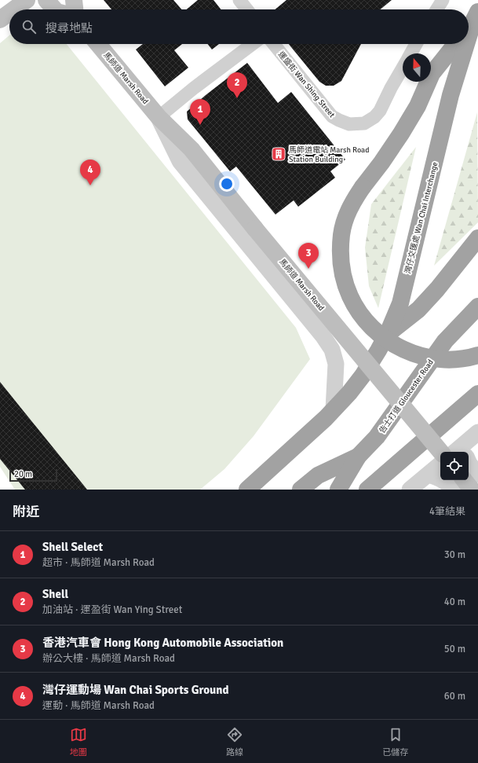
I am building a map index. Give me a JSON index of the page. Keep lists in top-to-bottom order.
{
  "streets": {
    "highway": ["灣仔交匯處 Wan Chai Interchange", "告士打道 Gloucester Road"],
    "main road": ["馬師道 Marsh Road"],
    "street": ["運盛街 Wan Shing Street"]
  },
  "crossings": [
    ["馬師道 Marsh Road", "灣仔交匯處 Wan Chai Interchange"]
  ],
  "places": {
    "building": ["馬師道電站 Marsh Road Station Building"]
  },
  "scale_bar": "20 m",
  "north": "top",
  "page": {
    "search": "搜尋地點",
    "pins": [
      "2",
      "1",
      "4",
      "3"
    ],
    "scale": "20 m",
    "heading": ["附近", "4筆結果"],
    "list": [
      {
        "mark": "1",
        "name": "Shell Select",
        "note": "超市 · 馬師道 Marsh Road",
        "value": "30 m"
      },
      {
        "mark": "2",
        "name": "Shell",
        "note": "加油站 · 運盈街 Wan Ying Street",
        "value": "40 m"
      },
      {
        "mark": "3",
        "name": "香港汽車會 Hong Kong Automobile Association",
        "note": "辦公大樓 · 馬師道 Marsh Road",
        "value": "50 m"
      },
      {
        "mark": "4",
        "name": "灣仔運動場 Wan Chai Sports Ground",
        "note": "運動 · 馬師道 Marsh Road",
        "value": "60 m"
      }
    ],
    "nav": ["地圖", "路線", "已儲存"]
  }
}
